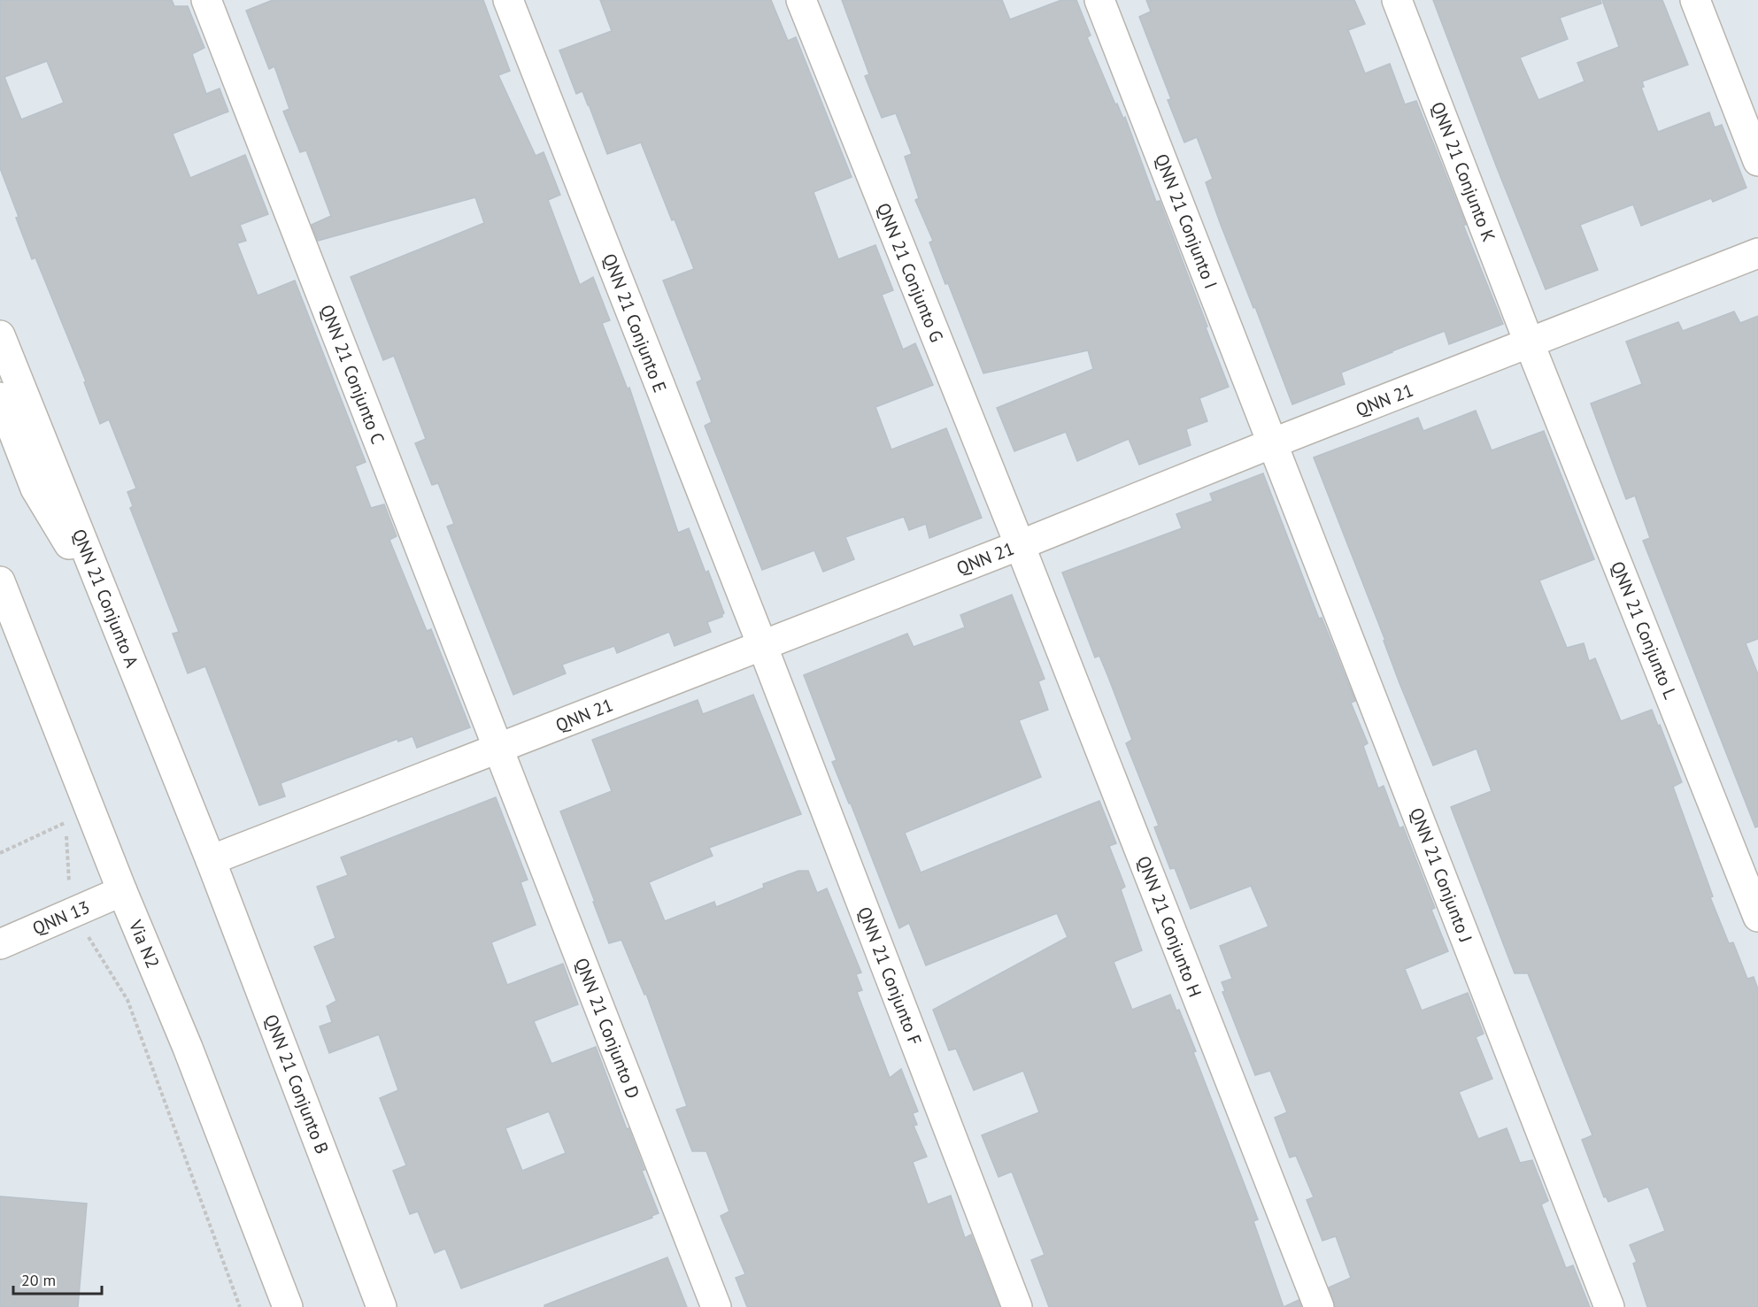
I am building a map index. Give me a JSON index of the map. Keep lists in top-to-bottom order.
{
  "streets": {
    "street": [
      "QNN 21 Conjunto K",
      "QNN 21 Conjunto I",
      "QNN 21 Conjunto G",
      "QNN 21 Conjunto E",
      "QNN 21 Conjunto C",
      "QNN 21",
      "QNN 21 Conjunto A",
      "QNN 21 Conjunto L",
      "QNN 21 Conjunto J",
      "QNN 13",
      "QNN 21 Conjunto H",
      "Via N2",
      "QNN 21 Conjunto F",
      "QNN 21 Conjunto D",
      "QNN 21 Conjunto B"
    ]
  },
  "crossings": [
    ["QNN 21 Conjunto K", "QNN 21"],
    ["QNN 21 Conjunto K", "QNN 21 Conjunto L"],
    ["QNN 21 Conjunto I", "QNN 21"],
    ["QNN 21 Conjunto I", "QNN 21 Conjunto J"],
    ["QNN 21 Conjunto G", "QNN 21"],
    ["QNN 21 Conjunto G", "QNN 21 Conjunto H"],
    ["QNN 21 Conjunto E", "QNN 21"],
    ["QNN 21 Conjunto E", "QNN 21 Conjunto F"],
    ["QNN 21 Conjunto C", "QNN 21"],
    ["QNN 21 Conjunto C", "QNN 21 Conjunto D"],
    ["QNN 21", "QNN 21 Conjunto A"],
    ["QNN 21", "QNN 21 Conjunto L"],
    ["QNN 21", "QNN 21 Conjunto J"],
    ["QNN 21", "QNN 21 Conjunto H"],
    ["QNN 21", "QNN 21 Conjunto F"],
    ["QNN 21", "QNN 21 Conjunto D"],
    ["QNN 21", "QNN 21 Conjunto B"],
    ["QNN 21 Conjunto A", "QNN 21 Conjunto B"],
    ["QNN 13", "Via N2"]
  ],
  "scale_bar": "20 m"
}
